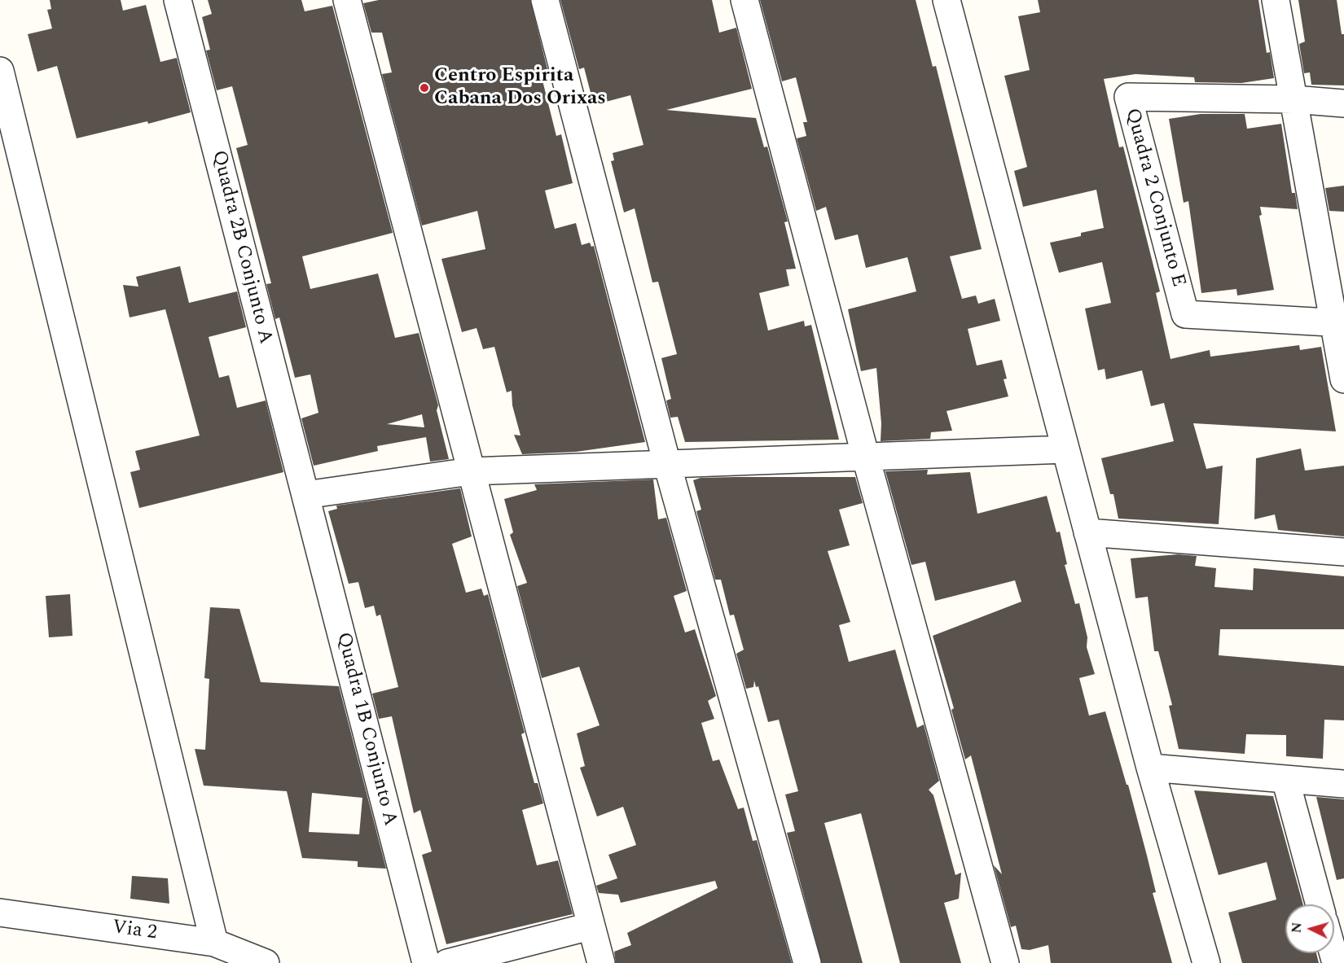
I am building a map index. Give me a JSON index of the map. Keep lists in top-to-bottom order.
{
  "streets": {
    "street": [
      "Quadra 2 Conjunto E",
      "Quadra 2B Conjunto A",
      "Quadra 1B Conjunto A",
      "Via 2"
    ]
  },
  "crossings": [
    ["Quadra 2B Conjunto A", "Quadra 1B Conjunto A"]
  ],
  "places": ["Centro Espirita Cabana Dos Orixas"],
  "north": "left"
}
